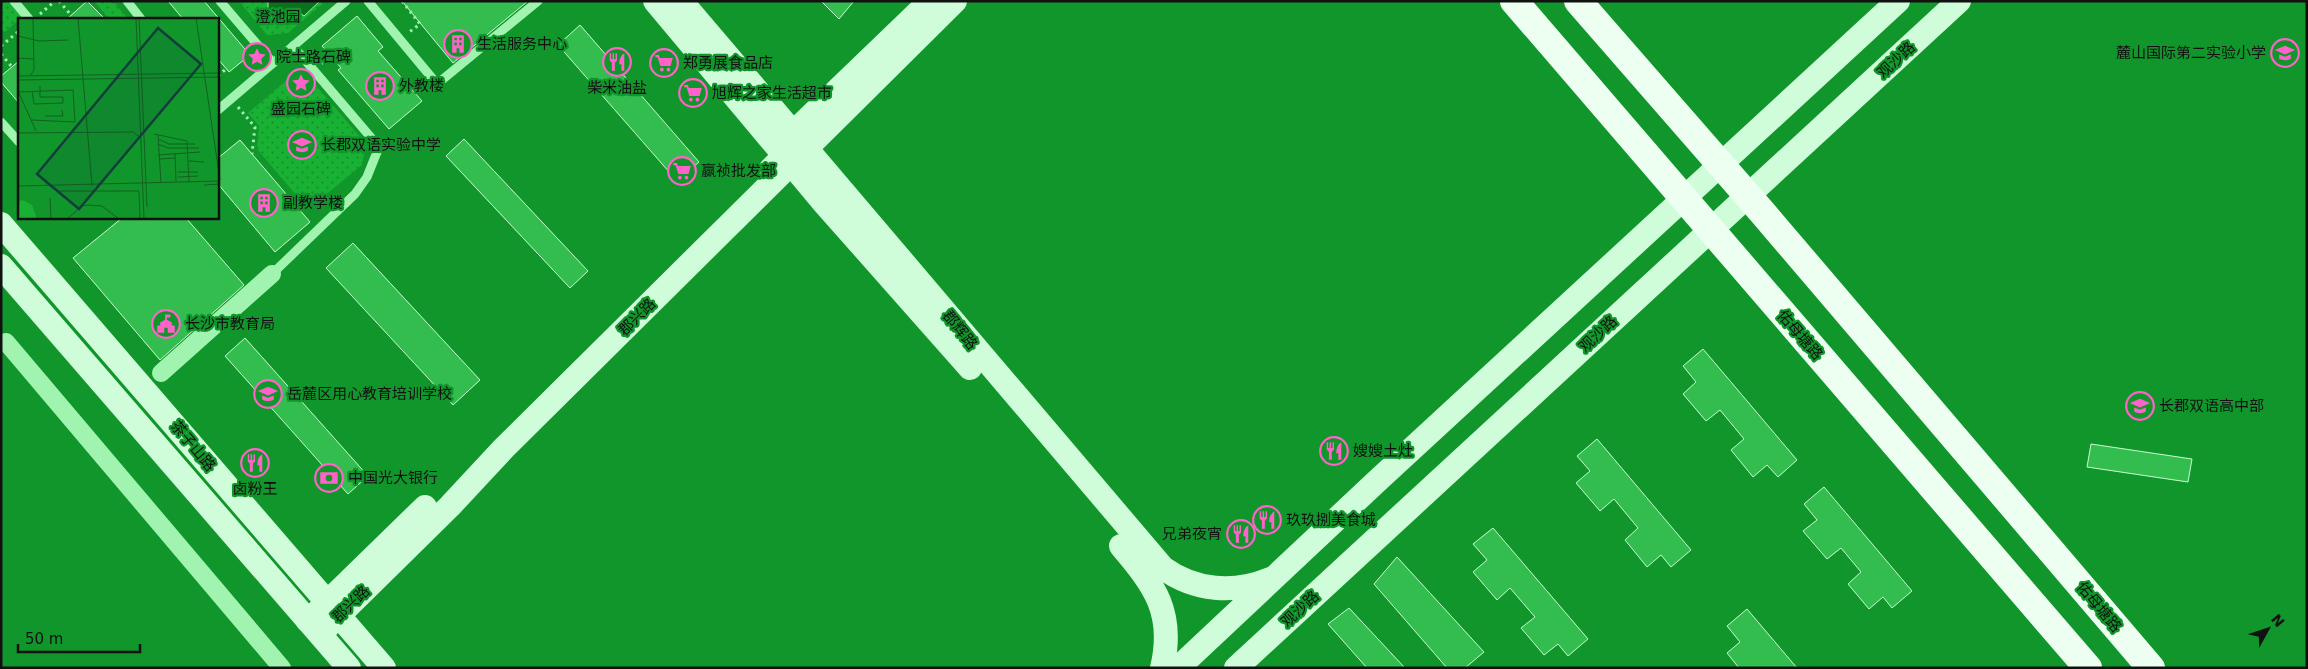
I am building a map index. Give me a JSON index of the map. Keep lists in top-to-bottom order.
{
  "streets": {
    "main road": [
      "观沙路",
      "郡兴路",
      "郡辉路",
      "佑母塘路",
      "茶子山路"
    ]
  },
  "crossings": [
    ["观沙路", "佑母塘路"],
    ["郡兴路", "郡辉路"],
    ["郡兴路", "茶子山路"]
  ],
  "parks": ["澄池园"],
  "places": {
    "building": ["生活服务中心", "外教楼", "副教学楼"],
    "school or university": [
      "麓山国际第二实验小学",
      "长郡双语实验中学",
      "岳麓区用心教育培训学校",
      "长郡双语高中部"
    ],
    "place": ["院士路石碑", "盛园石碑"],
    "restaurant": [
      "柴米油盐",
      "嫂嫂土灶",
      "卤粉王",
      "玖玖捌美食城",
      "兄弟夜宵"
    ],
    "supermarket": ["郑勇展食品店", "旭辉之家生活超市", "赢祯批发部"],
    "public building": ["长沙市教育局"],
    "bank": ["中国光大银行"]
  },
  "scale_bar": "50 m",
  "north": "top right"
}
